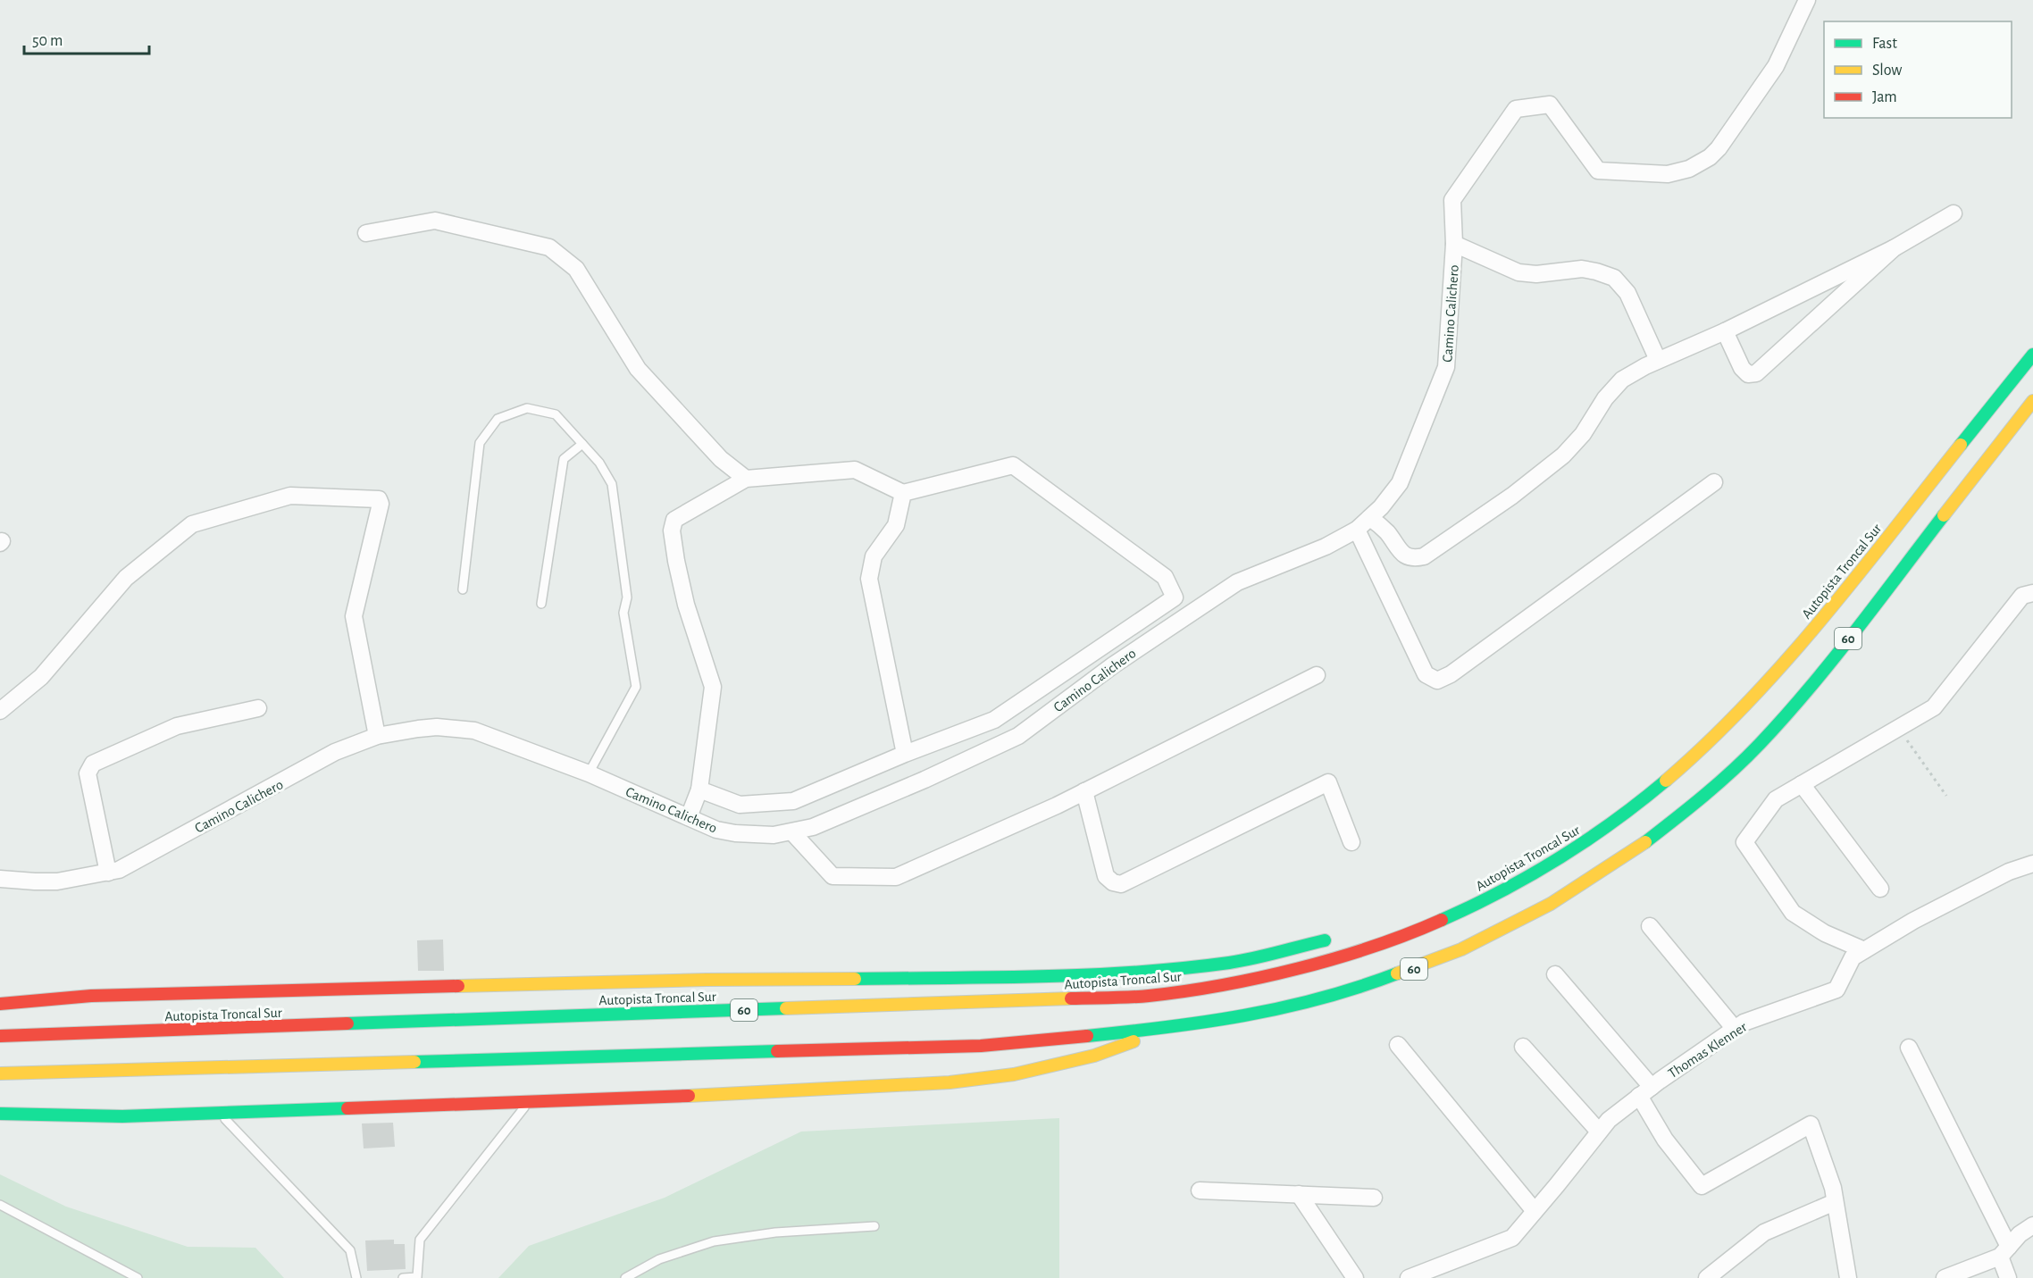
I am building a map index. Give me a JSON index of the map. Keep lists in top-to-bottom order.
{
  "streets": {
    "highway": ["Autopista Troncal Sur", "60"],
    "street": ["Camino Calichero", "Thomas Klenner"]
  },
  "legend": ["Fast", "Slow", "Jam"],
  "scale_bar": "50 m"
}
